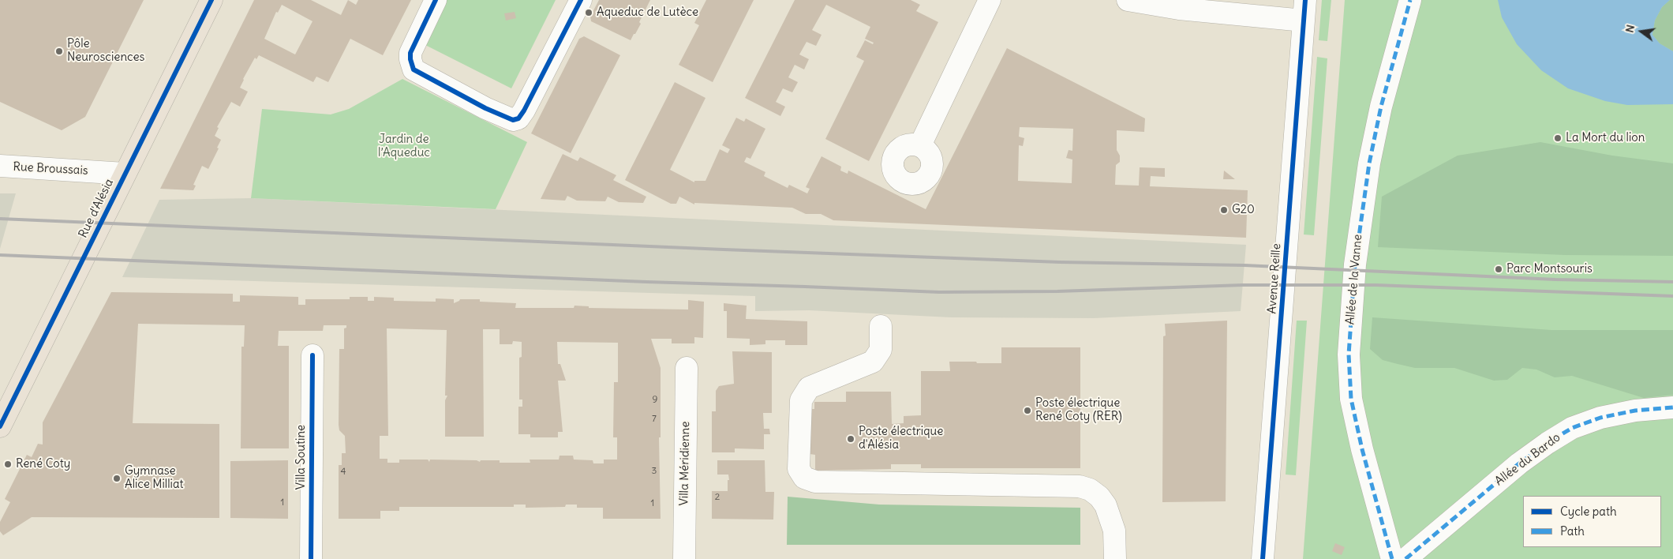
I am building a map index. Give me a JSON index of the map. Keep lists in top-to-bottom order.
{
  "streets": {
    "main road": ["Rue d'Alésia"],
    "street": [
      "Rue Broussais",
      "Avenue Reille",
      "Allée de la Vanne",
      "Villa Soutine",
      "Allée du Bardo",
      "Villa Méridienne"
    ]
  },
  "crossings": [
    ["Rue Broussais", "Rue d'Alésia"]
  ],
  "parks": ["Jardin de l’Aqueduc"],
  "places": [
    "Aqueduc de Lutèce",
    "Pôle Neurosciences",
    "La Mort du lion",
    "G20",
    "Parc Montsouris",
    "Poste électrique René Coty (RER)",
    "Poste électrique d'Alésia",
    "René Coty",
    "Gymnase Alice Milliat"
  ],
  "house_numbers": [
    "9",
    "7",
    "3",
    "4",
    "2",
    "1",
    "1"
  ],
  "legend": ["Cycle path", "Path"],
  "north": "left"
}
